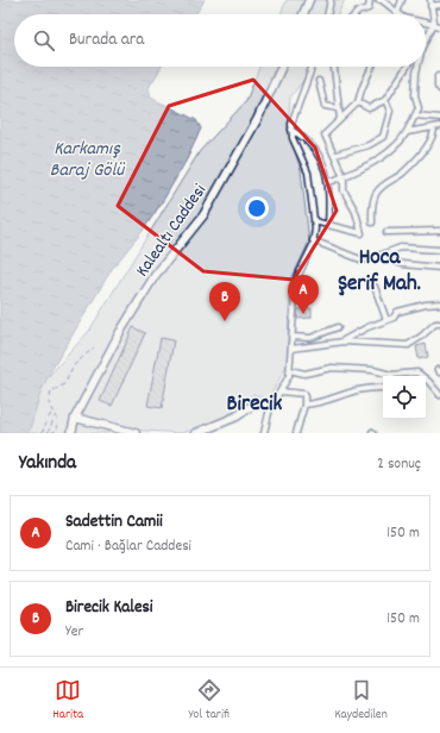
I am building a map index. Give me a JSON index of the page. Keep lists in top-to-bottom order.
{
  "streets": {
    "street": ["Kalealtı Caddesi"]
  },
  "districts": ["Hoca Şerif Mah.", "Birecik"],
  "water": ["Karkamış Baraj Gölü"],
  "page": {
    "search": "Burada ara",
    "pins": ["A", "B"],
    "heading": ["Yakında", "2 sonuç"],
    "list": [
      {
        "mark": "A",
        "name": "Sadettin Camii",
        "note": "Cami · Bağlar Caddesi",
        "value": "150 m"
      },
      {
        "mark": "B",
        "name": "Birecik Kalesi",
        "note": "Yer",
        "value": "150 m"
      }
    ],
    "nav": ["Harita", "Yol tarifi", "Kaydedilen"]
  }
}
